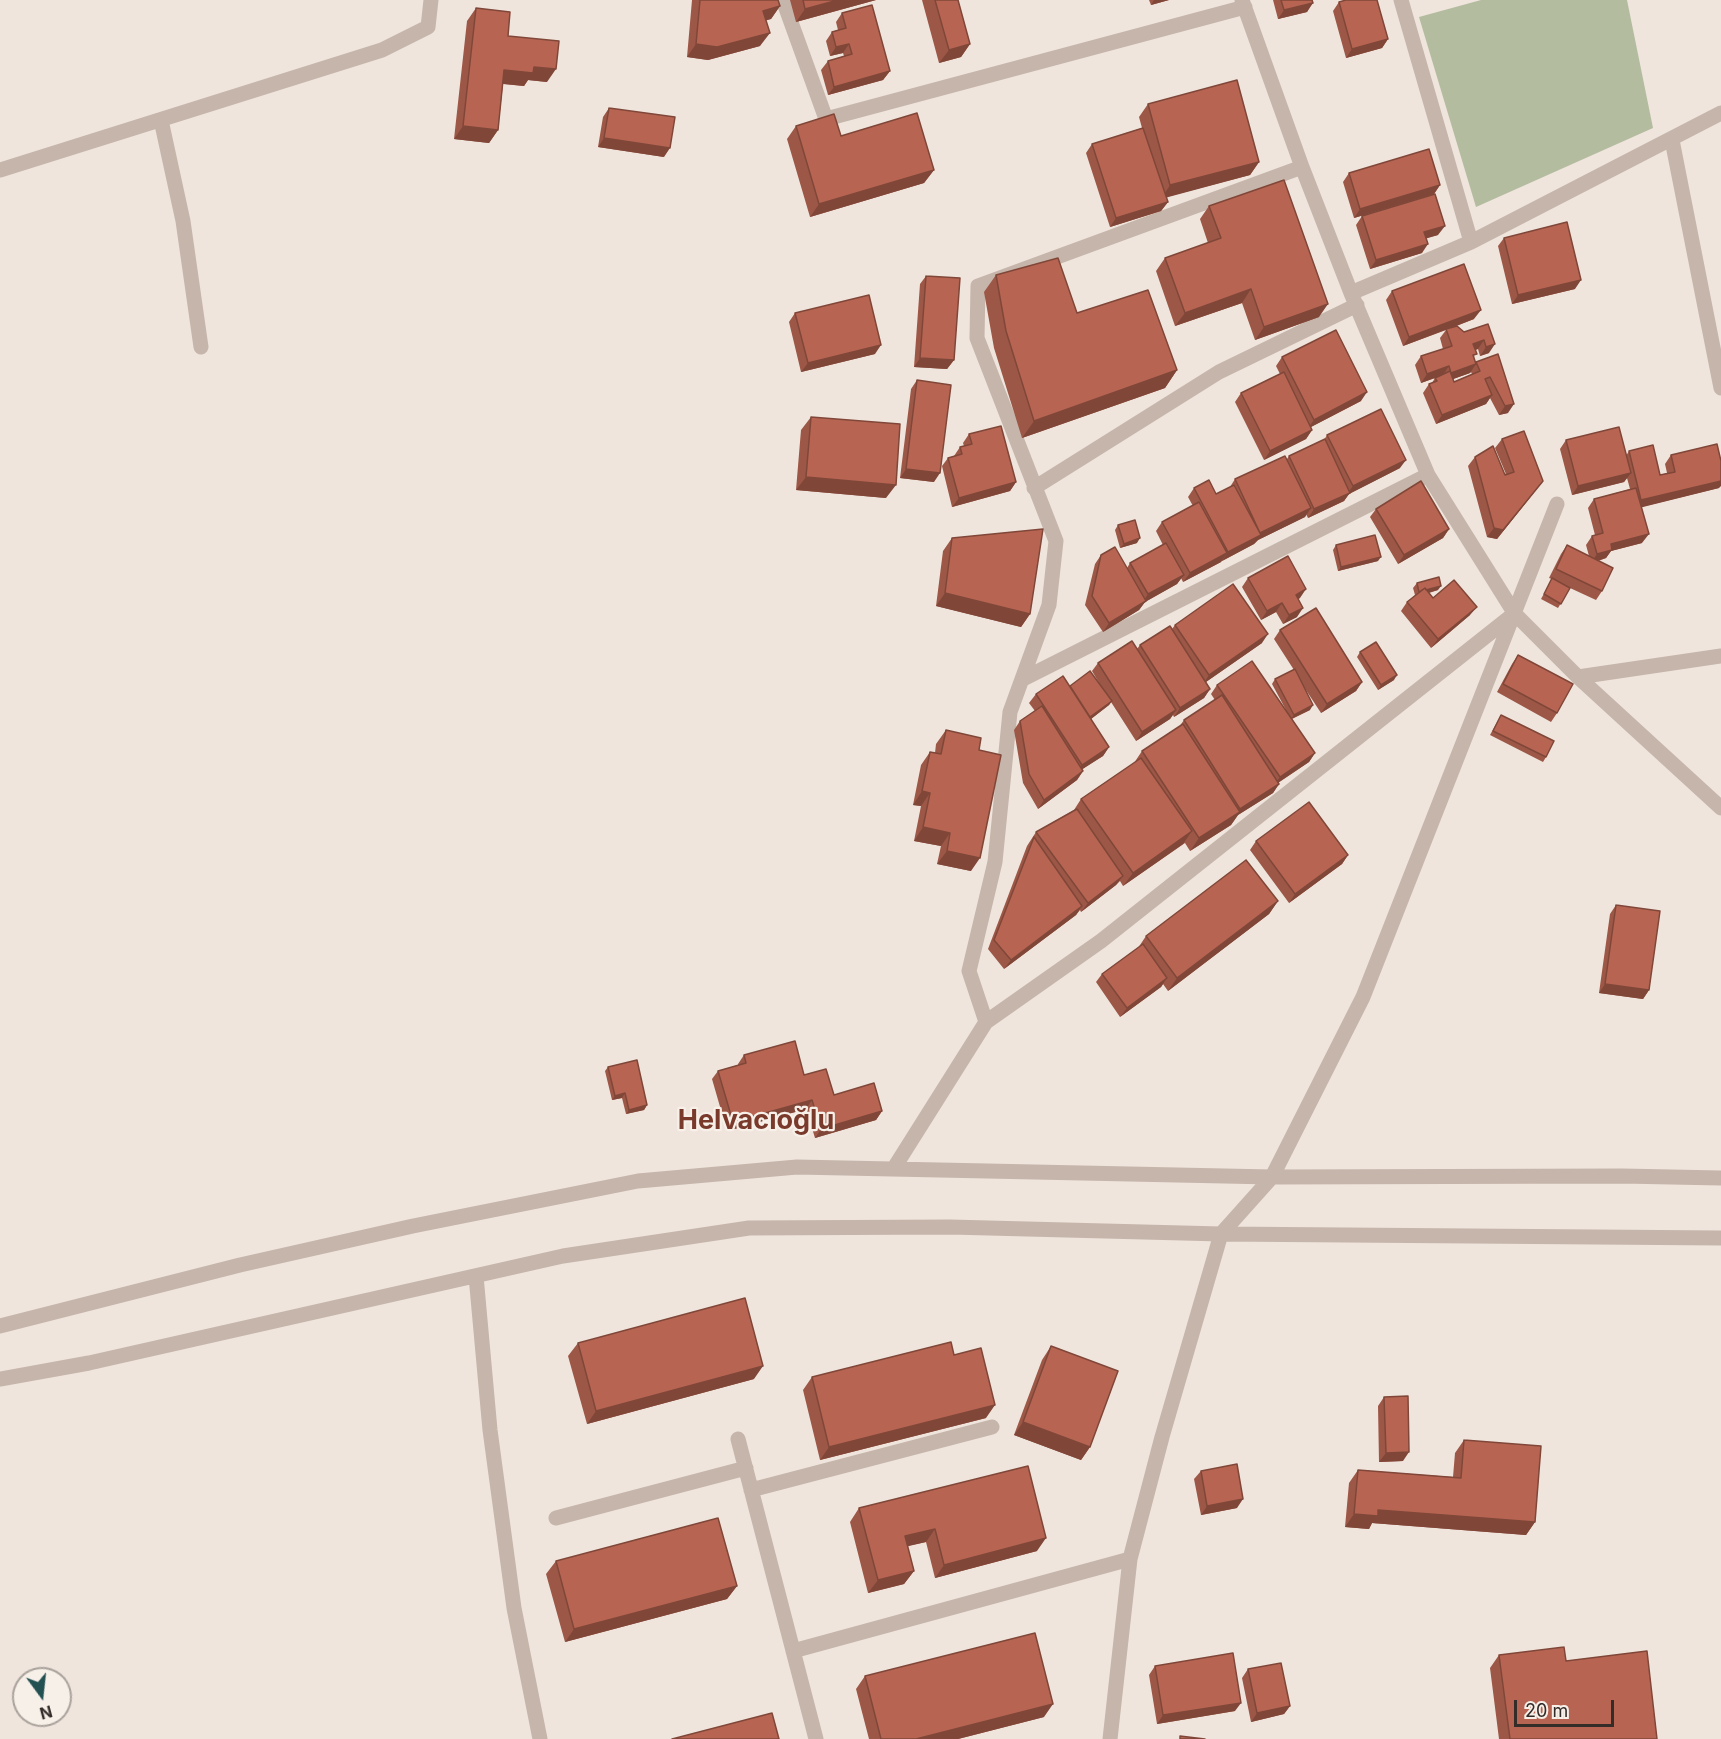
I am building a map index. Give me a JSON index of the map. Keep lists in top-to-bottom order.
{
  "districts": ["Helvacıoğlu"],
  "scale_bar": "20 m",
  "north": "bottom"
}
